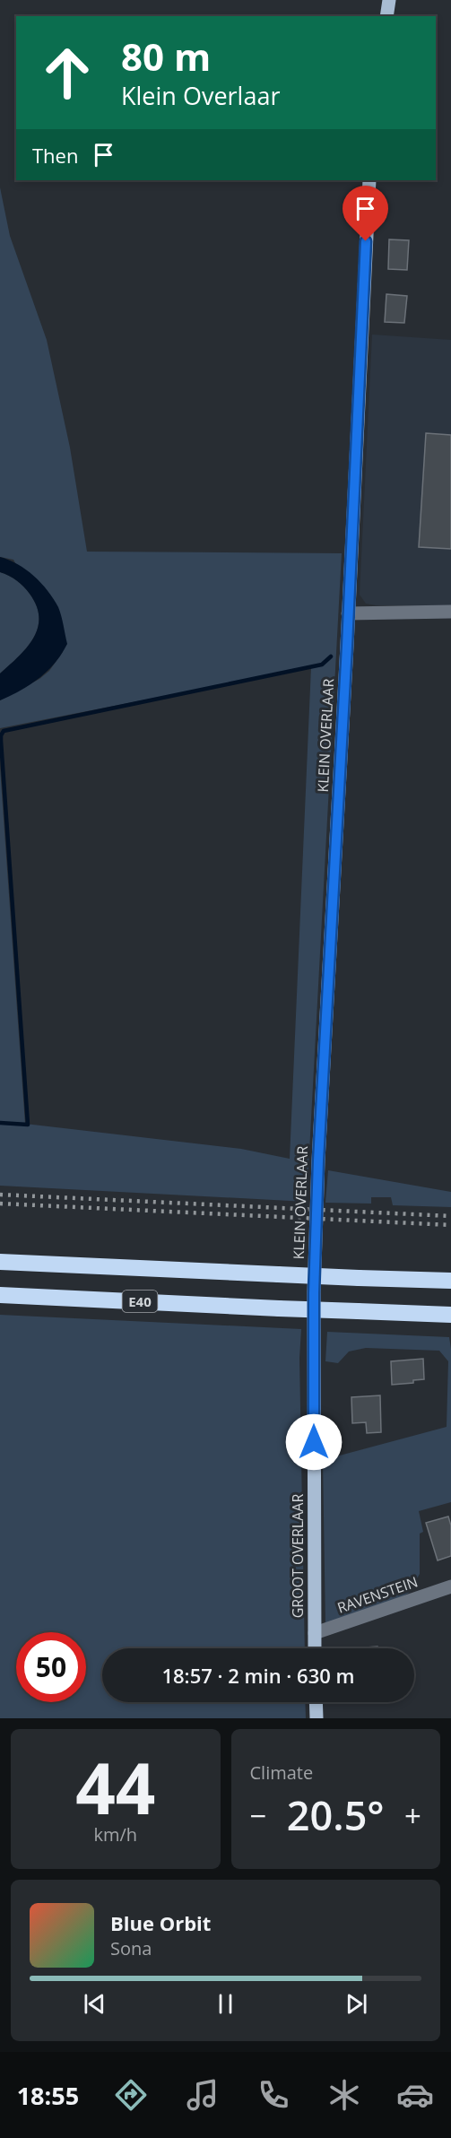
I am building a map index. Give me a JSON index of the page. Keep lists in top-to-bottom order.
{
  "streets": {
    "highway": ["E40"],
    "main road": ["KLEIN OVERLAAR", "GROOT OVERLAAR"],
    "street": ["RAVENSTEIN"]
  },
  "crossings": [
    ["KLEIN OVERLAAR", "GROOT OVERLAAR"],
    ["GROOT OVERLAAR", "RAVENSTEIN"]
  ],
  "page": {
    "turn": ["80 m", "Klein Overlaar"],
    "then": "Then",
    "limit": "50",
    "trip": "18:57 · 2 min · 630 m",
    "tile": [
      ["44", "km/h"],
      "Climate"
    ],
    "heat": ["−", "20.5°", "+"],
    "song": ["Blue Orbit", "Sona"],
    "tabs": "18:55"
  }
}
